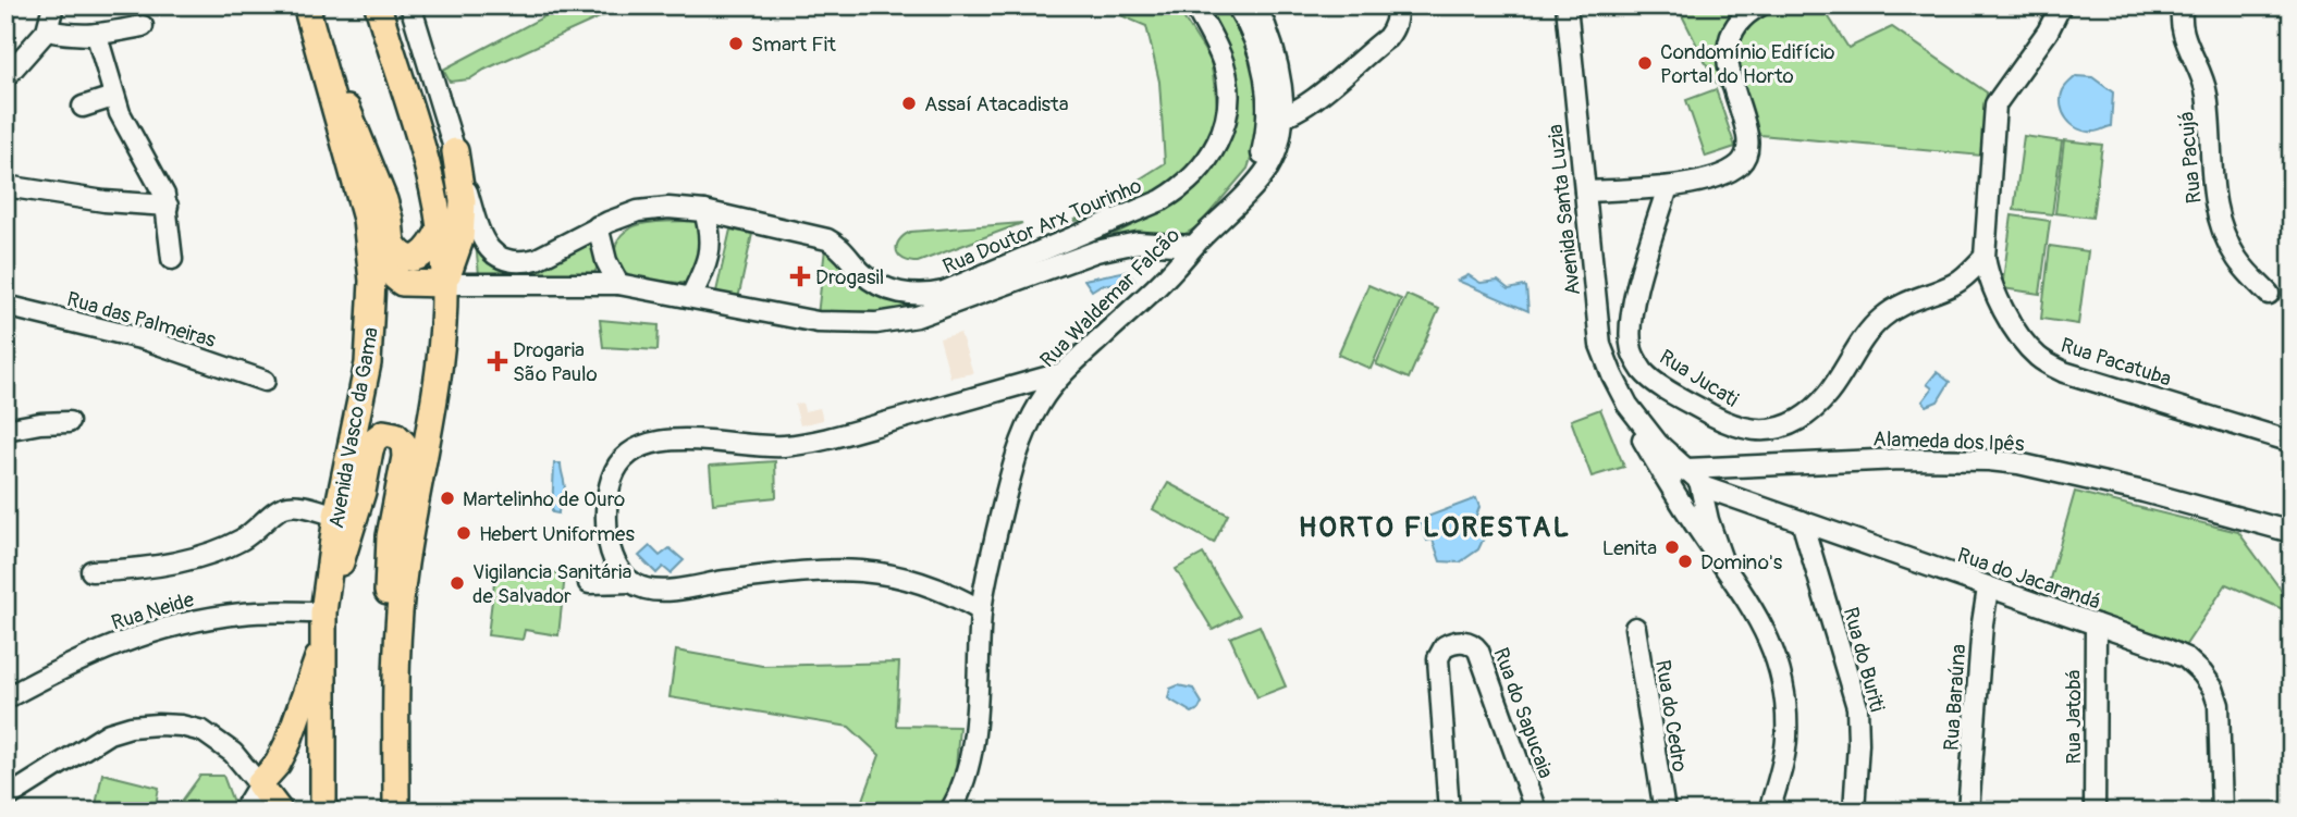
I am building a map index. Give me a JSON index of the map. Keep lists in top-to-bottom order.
{
  "streets": {
    "main road": ["Avenida Vasco da Gama"],
    "street": [
      "Rua Pacujá",
      "Avenida Santa Luzia",
      "Rua Doutor Arx Tourinho",
      "Rua Waldemar Falcão",
      "Rua das Palmeiras",
      "Rua Pacatuba",
      "Rua Jucati",
      "Alameda dos Ipês",
      "Rua do Jacarandá",
      "Rua Neide",
      "Rua do Buriti",
      "Rua Baraúna",
      "Rua do Sapucaia",
      "Rua do Cedro",
      "Rua Jatobá"
    ]
  },
  "crossings": [
    ["Avenida Santa Luzia", "Alameda dos Ipês"],
    ["Avenida Santa Luzia", "Rua do Jacarandá"],
    ["Rua Pacatuba", "Rua Jucati"],
    ["Avenida Vasco da Gama", "Rua Neide"],
    ["Rua do Jacarandá", "Rua do Buriti"],
    ["Rua do Jacarandá", "Rua Baraúna"],
    ["Rua do Jacarandá", "Rua Jatobá"]
  ],
  "districts": ["HORTO FLORESTAL"],
  "places": {
    "other": [
      "Smart Fit",
      "Condomínio Edifício Portal do Horto",
      "Assaí Atacadista",
      "Martelinho de Ouro",
      "Hebert Uniformes",
      "Lenita",
      "Domino's",
      "Vigilancia Sanitária de Salvador"
    ],
    "health": ["Drogasil", "Drogaria São Paulo"]
  }
}
